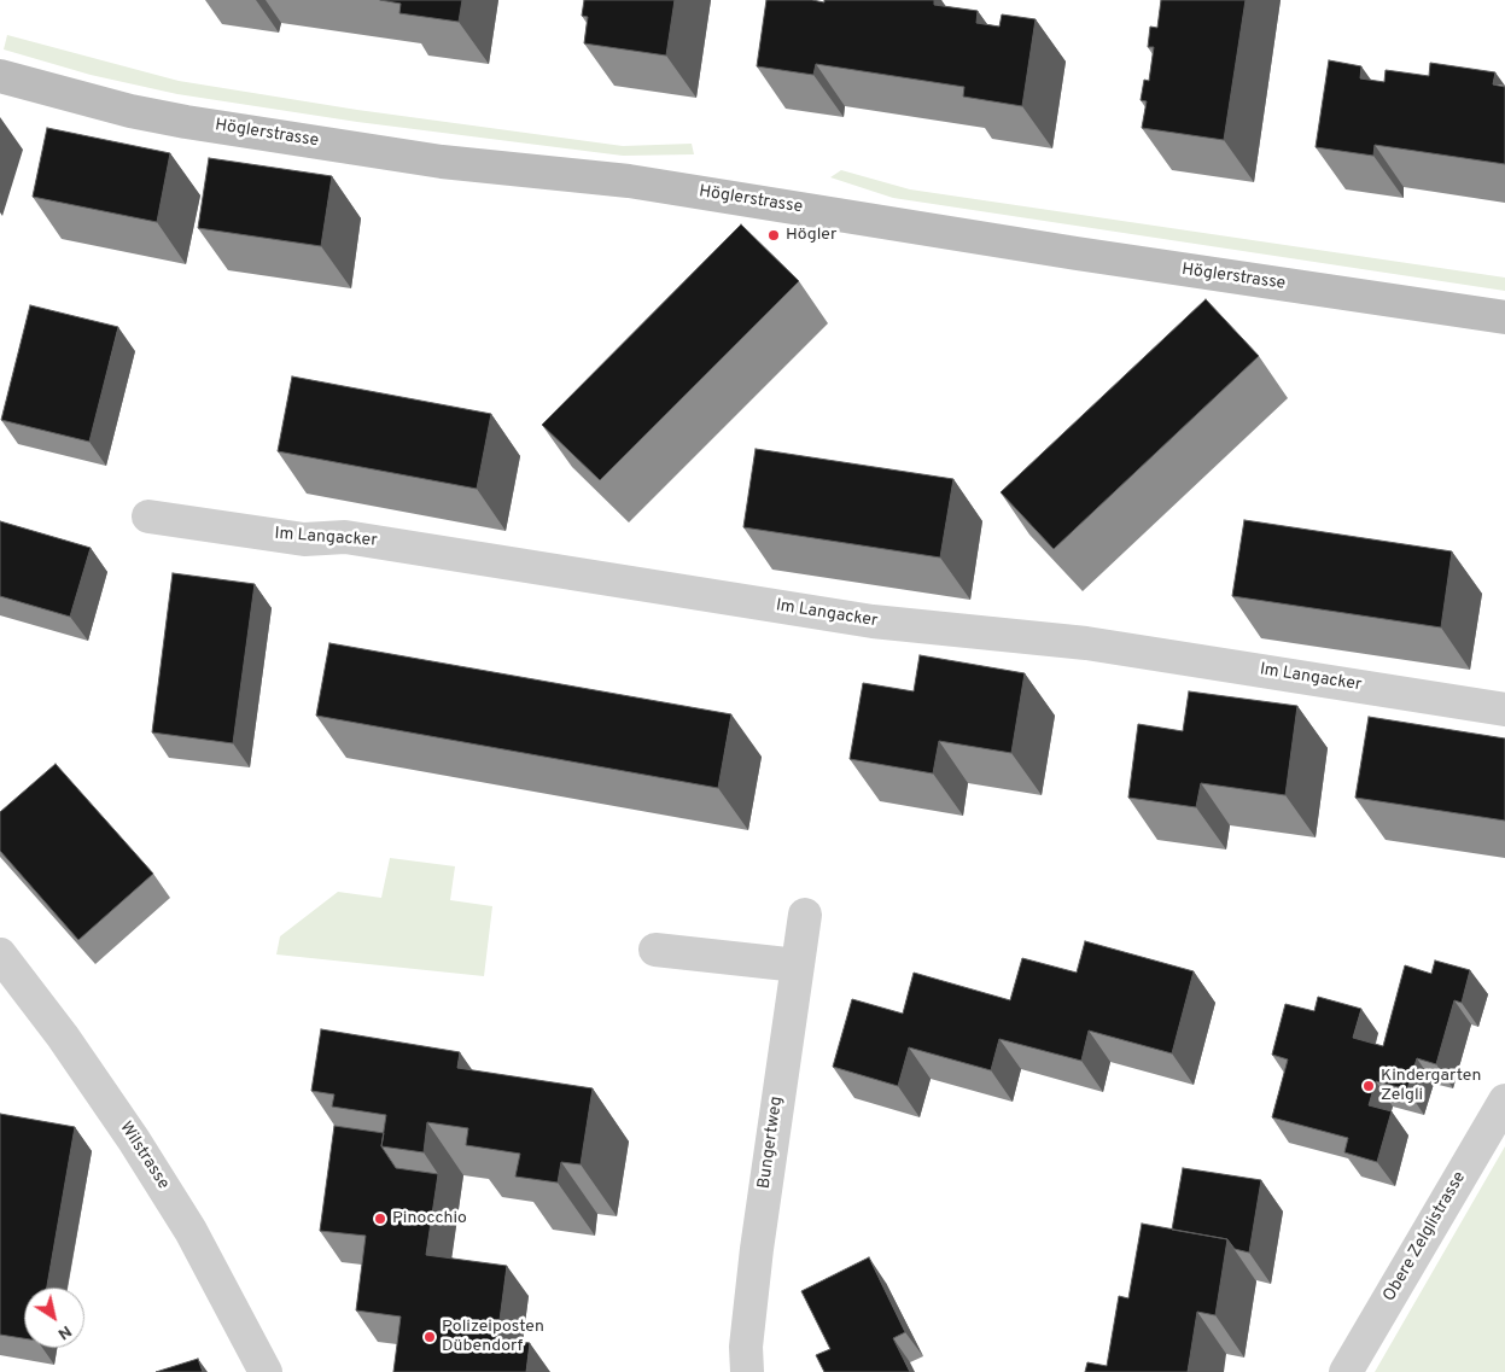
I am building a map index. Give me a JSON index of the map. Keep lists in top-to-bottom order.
{
  "streets": {
    "main road": ["Höglerstrasse"],
    "street": [
      "Im Langacker",
      "Bungertweg",
      "Wilstrasse",
      "Obere Zelglistrasse"
    ]
  },
  "places": [
    "Högler",
    "Kindergarten Zelgli",
    "Pinocchio",
    "Polizeiposten Dübendorf"
  ],
  "north": "bottom right"
}
